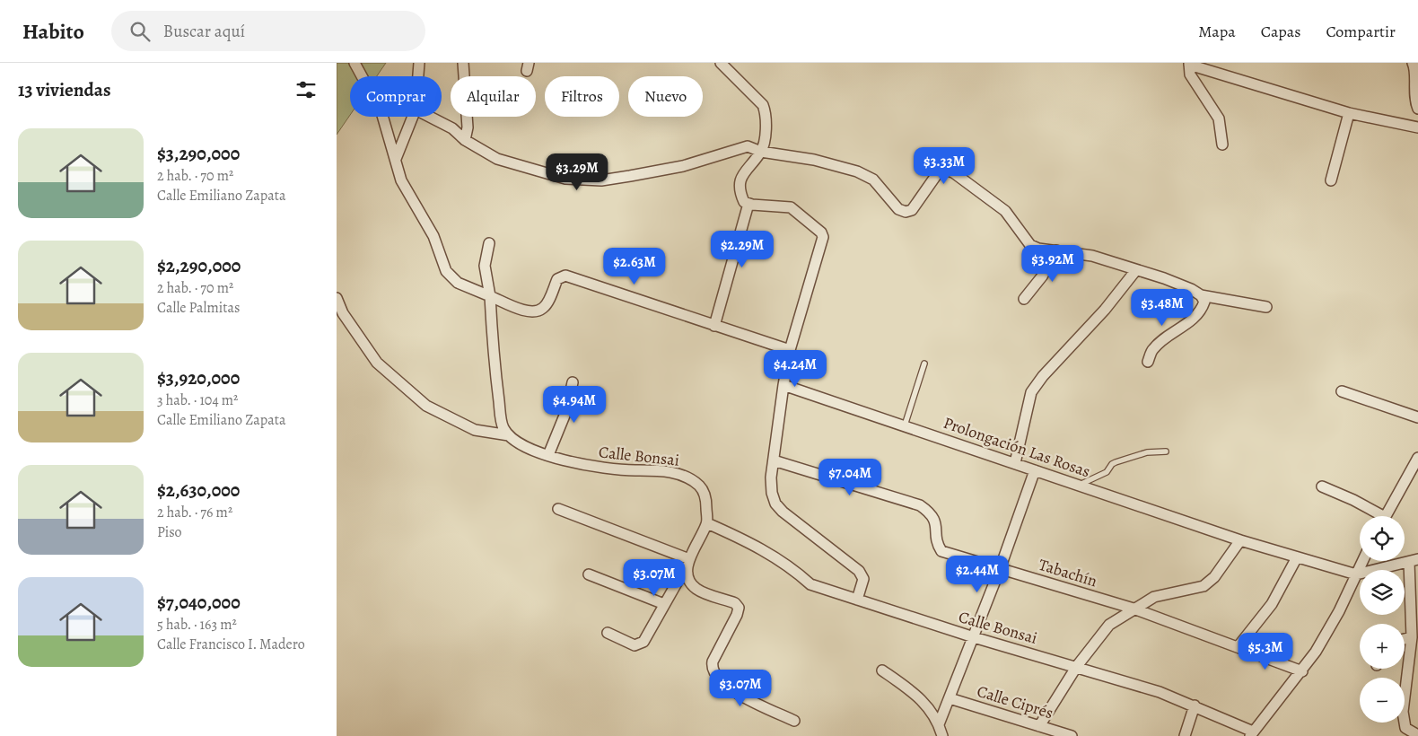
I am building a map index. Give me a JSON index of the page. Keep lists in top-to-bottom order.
{
  "streets": {
    "street": [
      "Prolongación Las Rosas",
      "Calle Bonsai",
      "Tabachín",
      "Calle Ciprés"
    ]
  },
  "page": {
    "header": "Habito",
    "search": "Buscar aquí",
    "nav": ["Mapa", "Capas", "Compartir"],
    "heading": "13 viviendas",
    "chip": [
      "Comprar",
      "Alquilar",
      "Filtros",
      "Nuevo"
    ],
    "list": [
      {
        "name": "$3,290,000",
        "note": "2 hab. · 70 m² · Calle Emiliano Zapata"
      },
      {
        "name": "$2,290,000",
        "note": "2 hab. · 70 m² · Calle Palmitas"
      },
      {
        "name": "$3,920,000",
        "note": "3 hab. · 104 m² · Calle Emiliano Zapata"
      },
      {
        "name": "$2,630,000",
        "note": "2 hab. · 76 m² · Piso"
      },
      {
        "name": "$7,040,000",
        "note": "5 hab. · 163 m² · Calle Francisco I. Madero"
      }
    ],
    "price": [
      "$3.33M",
      "$3.29M",
      "$2.29M",
      "$3.92M",
      "$2.63M",
      "$3.48M",
      "$4.24M",
      "$4.94M",
      "$7.04M",
      "$2.44M",
      "$3.07M",
      "$5.3M",
      "$3.07M"
    ],
    "map_buttons": ["+", "−"]
  }
}
